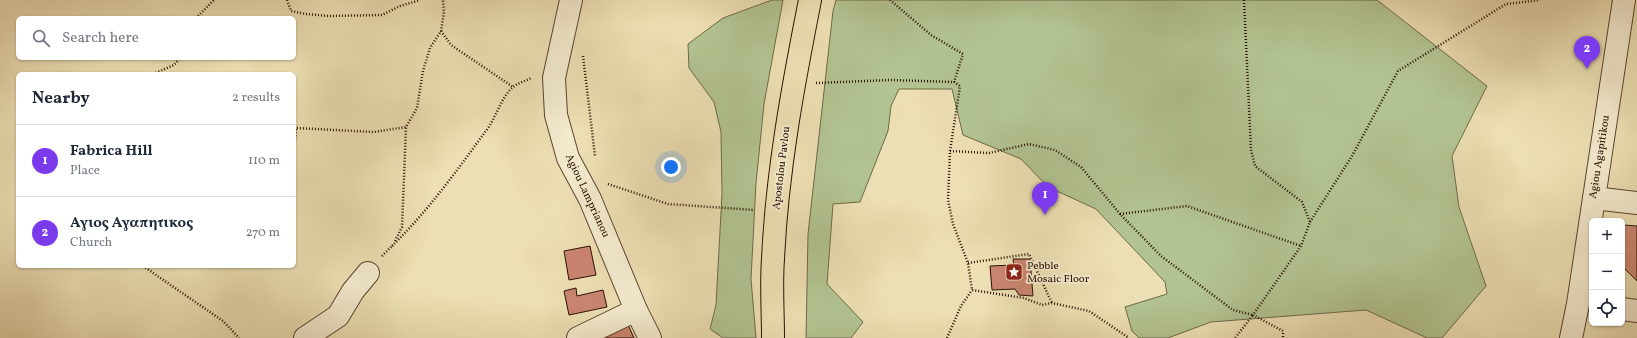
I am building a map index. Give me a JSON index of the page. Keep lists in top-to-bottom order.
{
  "streets": {
    "main road": ["Apostolou Pavlou"],
    "street": ["Agiou Agapitikou", "Agiou Lamprianou"]
  },
  "places": {
    "place": ["Pebble Mosaic Floor"]
  },
  "page": {
    "search": "Search here",
    "pins": ["2", "1"],
    "heading": ["Nearby", "2 results"],
    "list": [
      {
        "mark": "1",
        "name": "Fabrica Hill",
        "note": "Place",
        "value": "110 m"
      },
      {
        "mark": "2",
        "name": "Αγιος Αγαπητικος",
        "note": "Church",
        "value": "270 m"
      }
    ],
    "map_buttons": ["+", "−"]
  }
}
